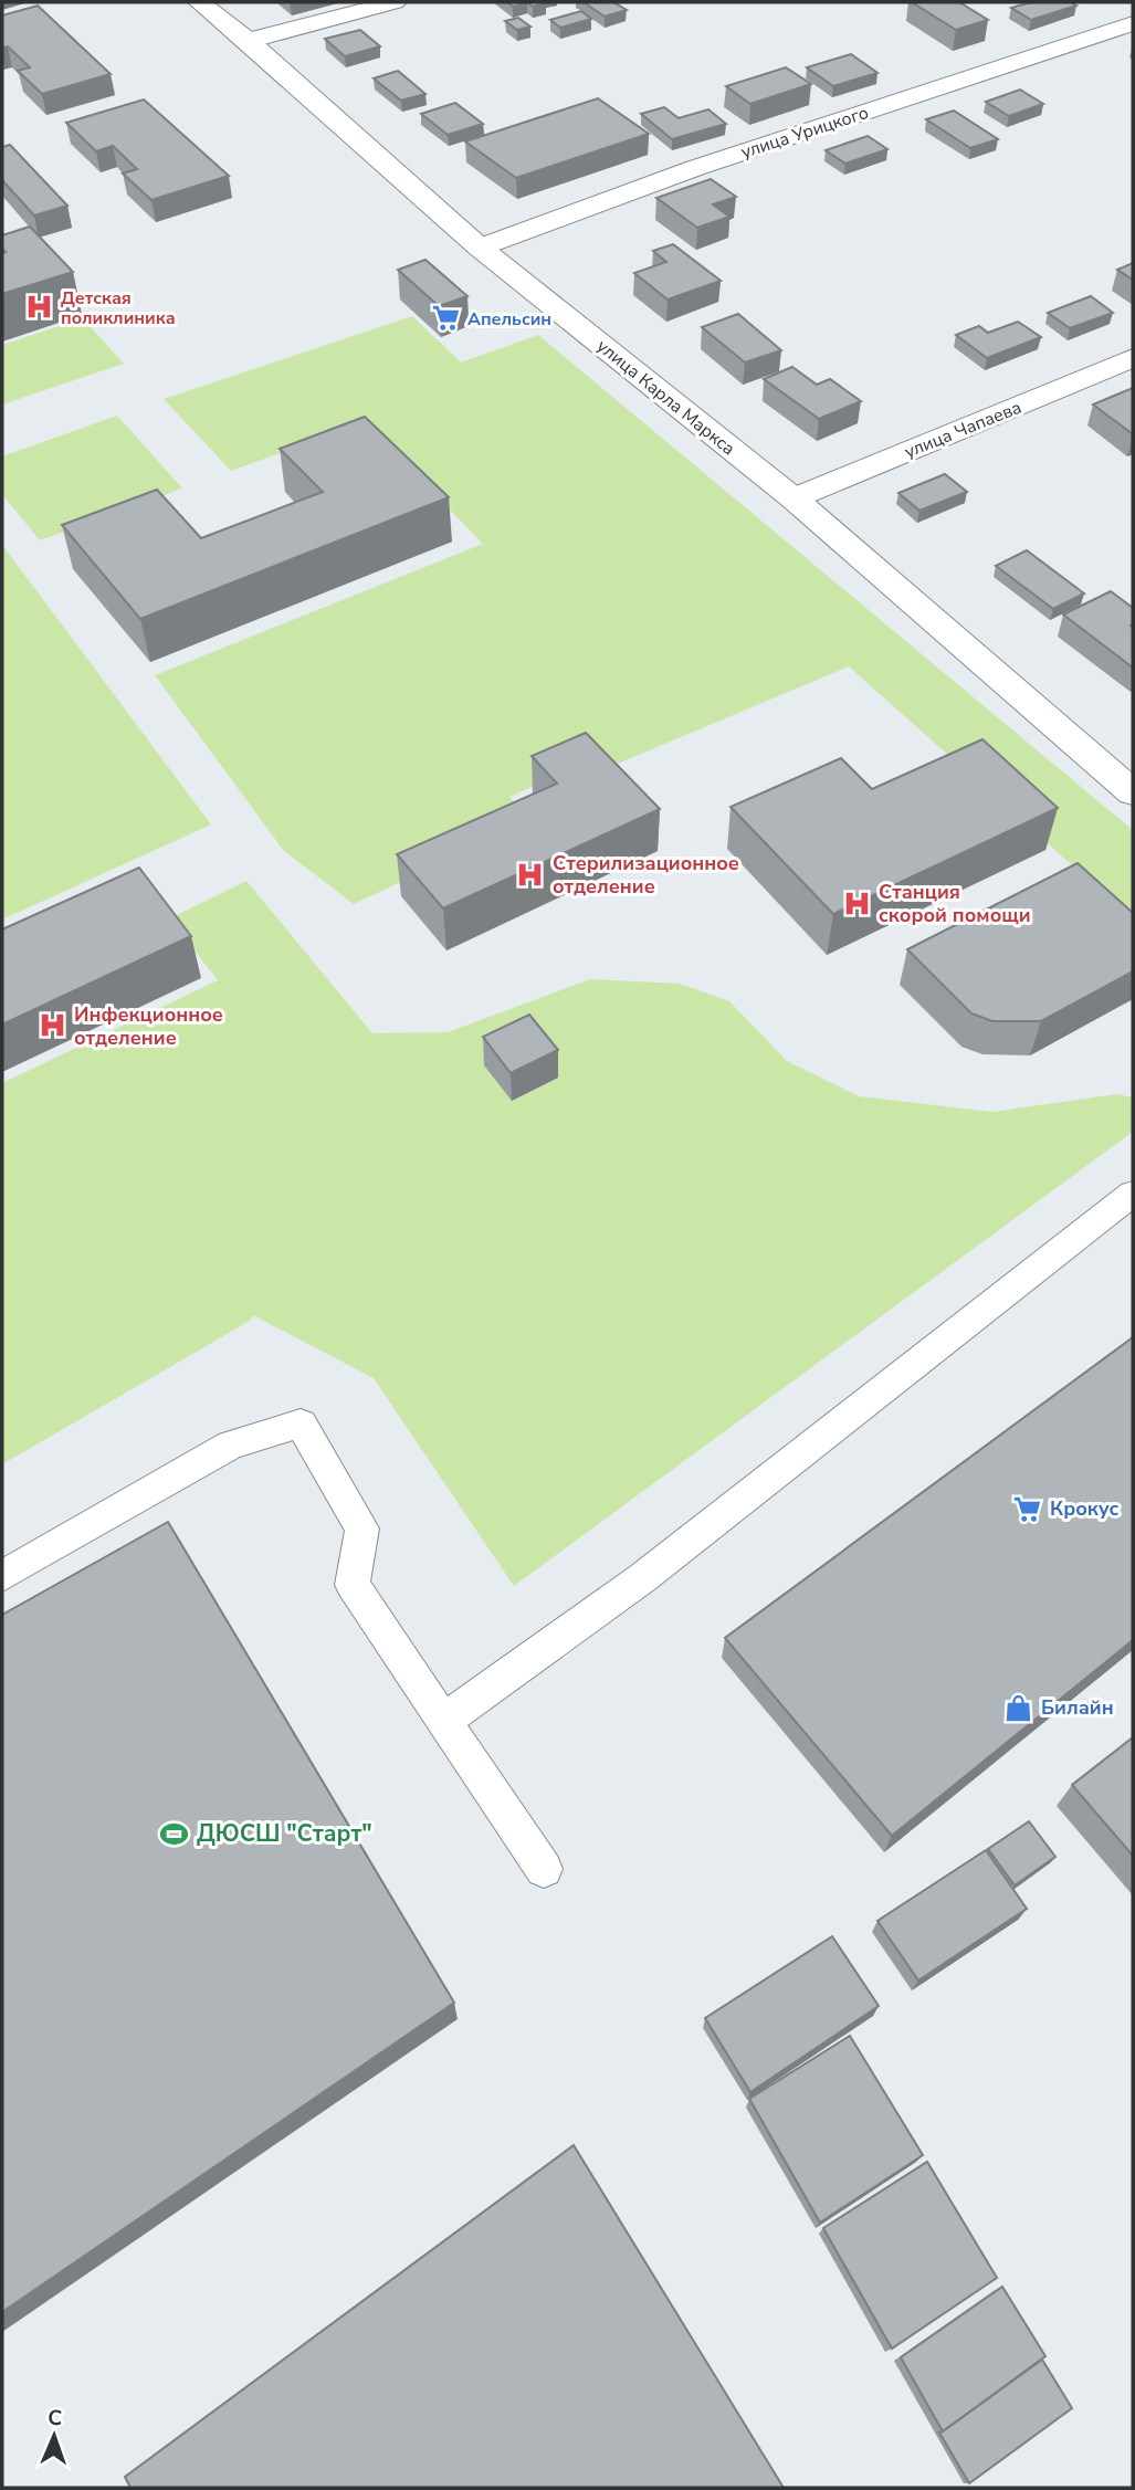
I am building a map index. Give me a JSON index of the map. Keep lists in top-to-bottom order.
{
  "streets": {
    "main road": ["улица Урицкого", "улица Карла Маркса", "улица Чапаева"]
  },
  "crossings": [
    ["улица Урицкого", "улица Карла Маркса"],
    ["улица Карла Маркса", "улица Чапаева"]
  ],
  "places": {
    "hospital": [
      "Детская поликлиника",
      "Стерилизационное отделение",
      "Станция скорой помощи",
      "Инфекционное отделение"
    ],
    "supermarket": ["Апельсин", "Крокус"],
    "shop": ["Билайн"],
    "sports": ["ДЮСШ \"Старт\""]
  },
  "north": "top"
}
